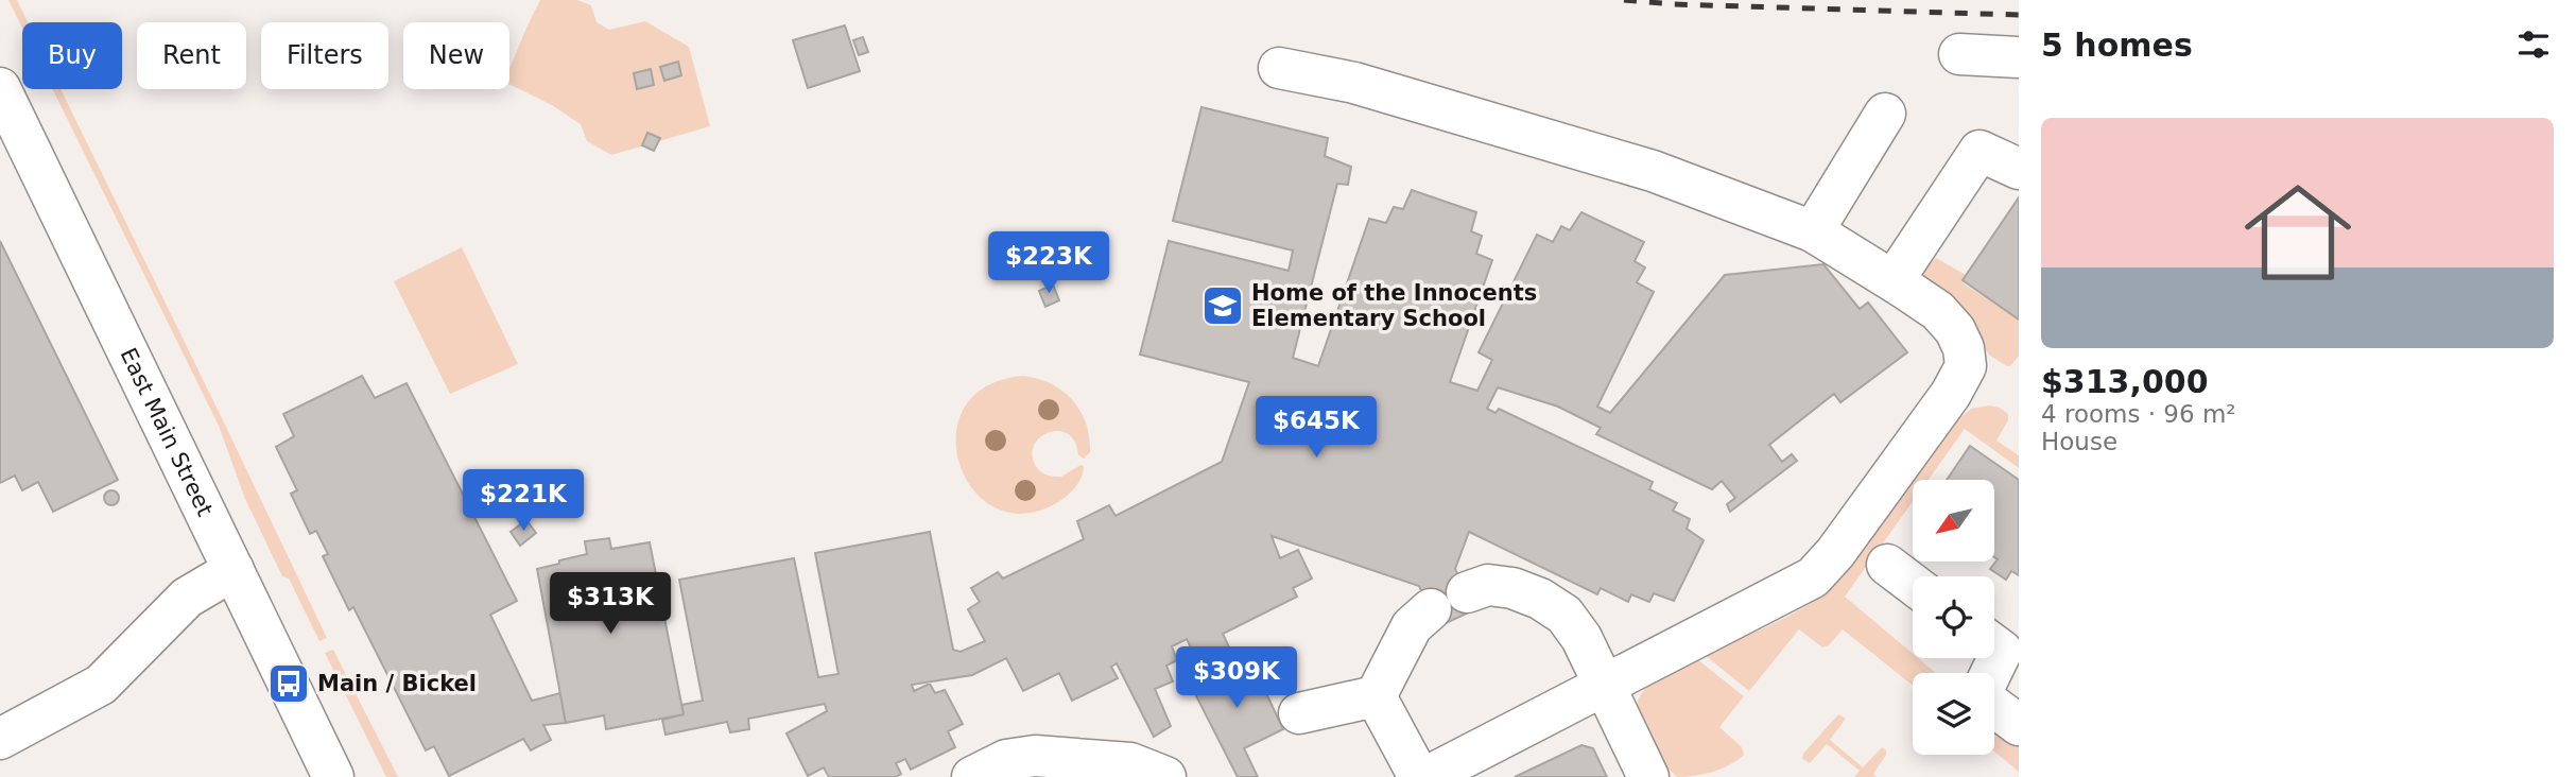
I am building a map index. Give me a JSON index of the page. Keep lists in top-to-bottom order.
{
  "streets": {
    "main road": ["East Main Street"]
  },
  "places": {
    "school or university": ["Home of the Innocents Elementary School"],
    "bus stop": ["Main / Bickel"]
  },
  "north": "bottom left",
  "page": {
    "heading": "5 homes",
    "chip": [
      "Buy",
      "Rent",
      "Filters",
      "New"
    ],
    "list": [
      {
        "name": "$313,000",
        "note": "4 rooms · 96 m² · House"
      }
    ],
    "price": [
      "$223K",
      "$645K",
      "$221K",
      "$313K",
      "$309K"
    ]
  }
}
